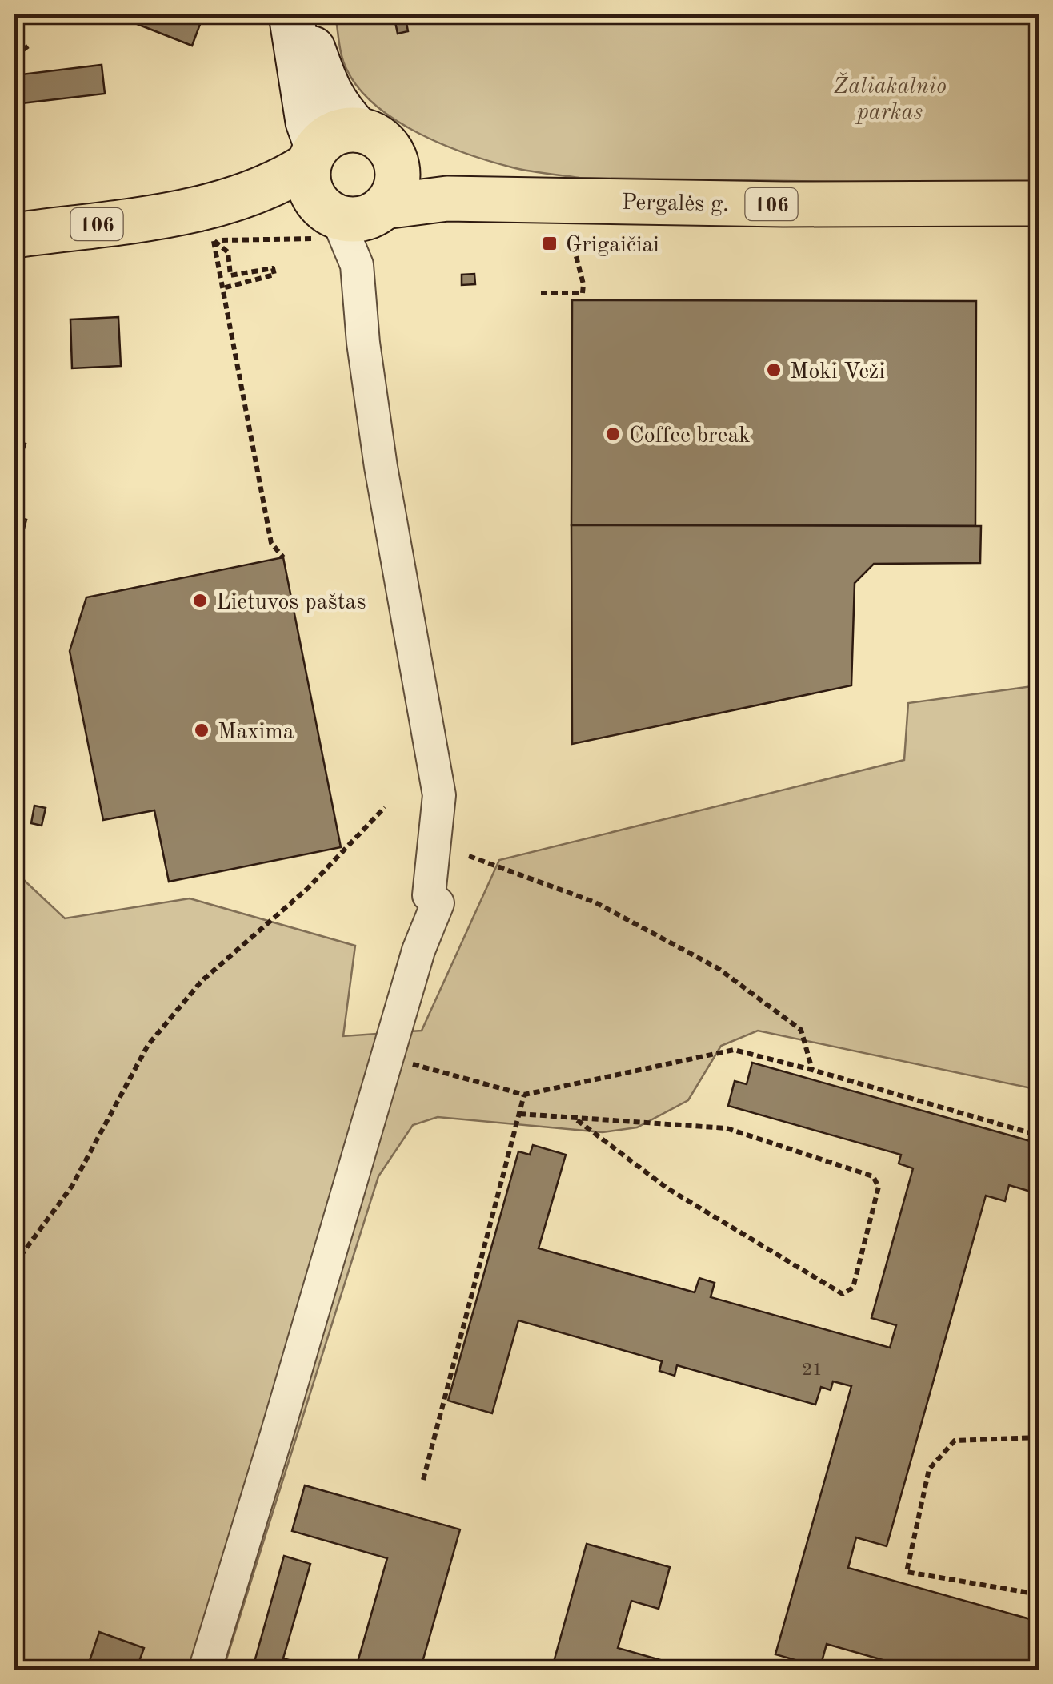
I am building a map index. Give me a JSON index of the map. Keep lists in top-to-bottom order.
{
  "streets": {
    "main road": ["Pergalės g.", "106"]
  },
  "parks": ["Žaliakalnio parkas"],
  "places": {
    "transit": ["Grigaičiai"],
    "other": [
      "Moki Veži",
      "Coffee break",
      "Lietuvos paštas",
      "Maxima"
    ]
  },
  "house_numbers": ["21"]
}
